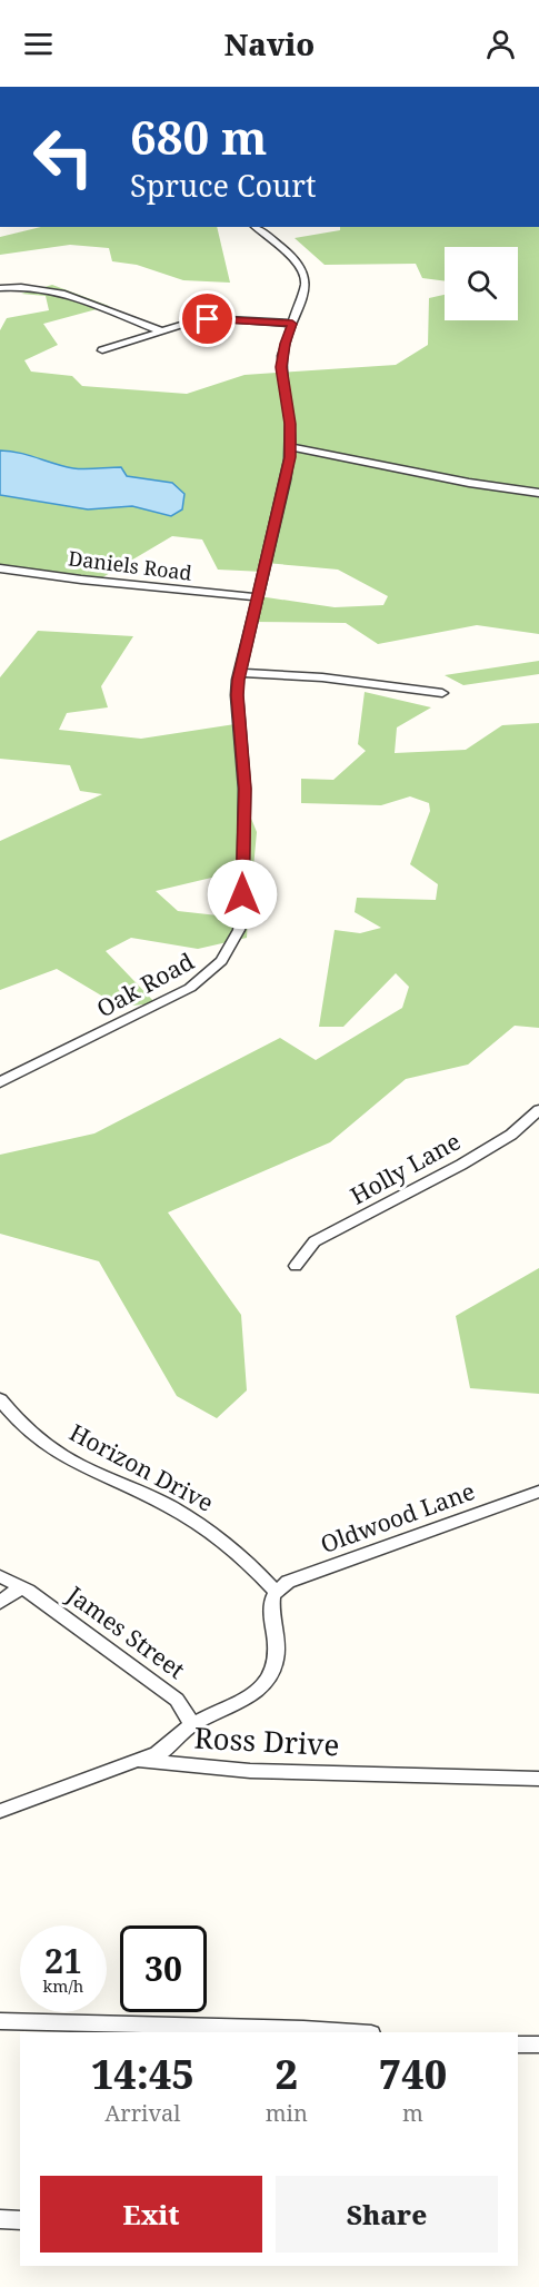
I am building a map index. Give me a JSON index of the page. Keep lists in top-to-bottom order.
{
  "streets": {
    "street": [
      "Daniels Road",
      "Oak Road",
      "Holly Lane",
      "Horizon Drive",
      "Oldwood Lane",
      "James Street",
      "Ross Drive"
    ]
  },
  "crossings": [
    ["Daniels Road", "Oak Road"],
    ["Horizon Drive", "Oldwood Lane"]
  ],
  "page": {
    "header": "Navio",
    "turn": ["680 m", "Spruce Court"],
    "speed": "21 km/h",
    "limit": "30",
    "eta": [
      "14:45",
      "Arrival",
      "2",
      "min",
      "740",
      "m"
    ],
    "buttons": ["Exit", "Share"]
  }
}
